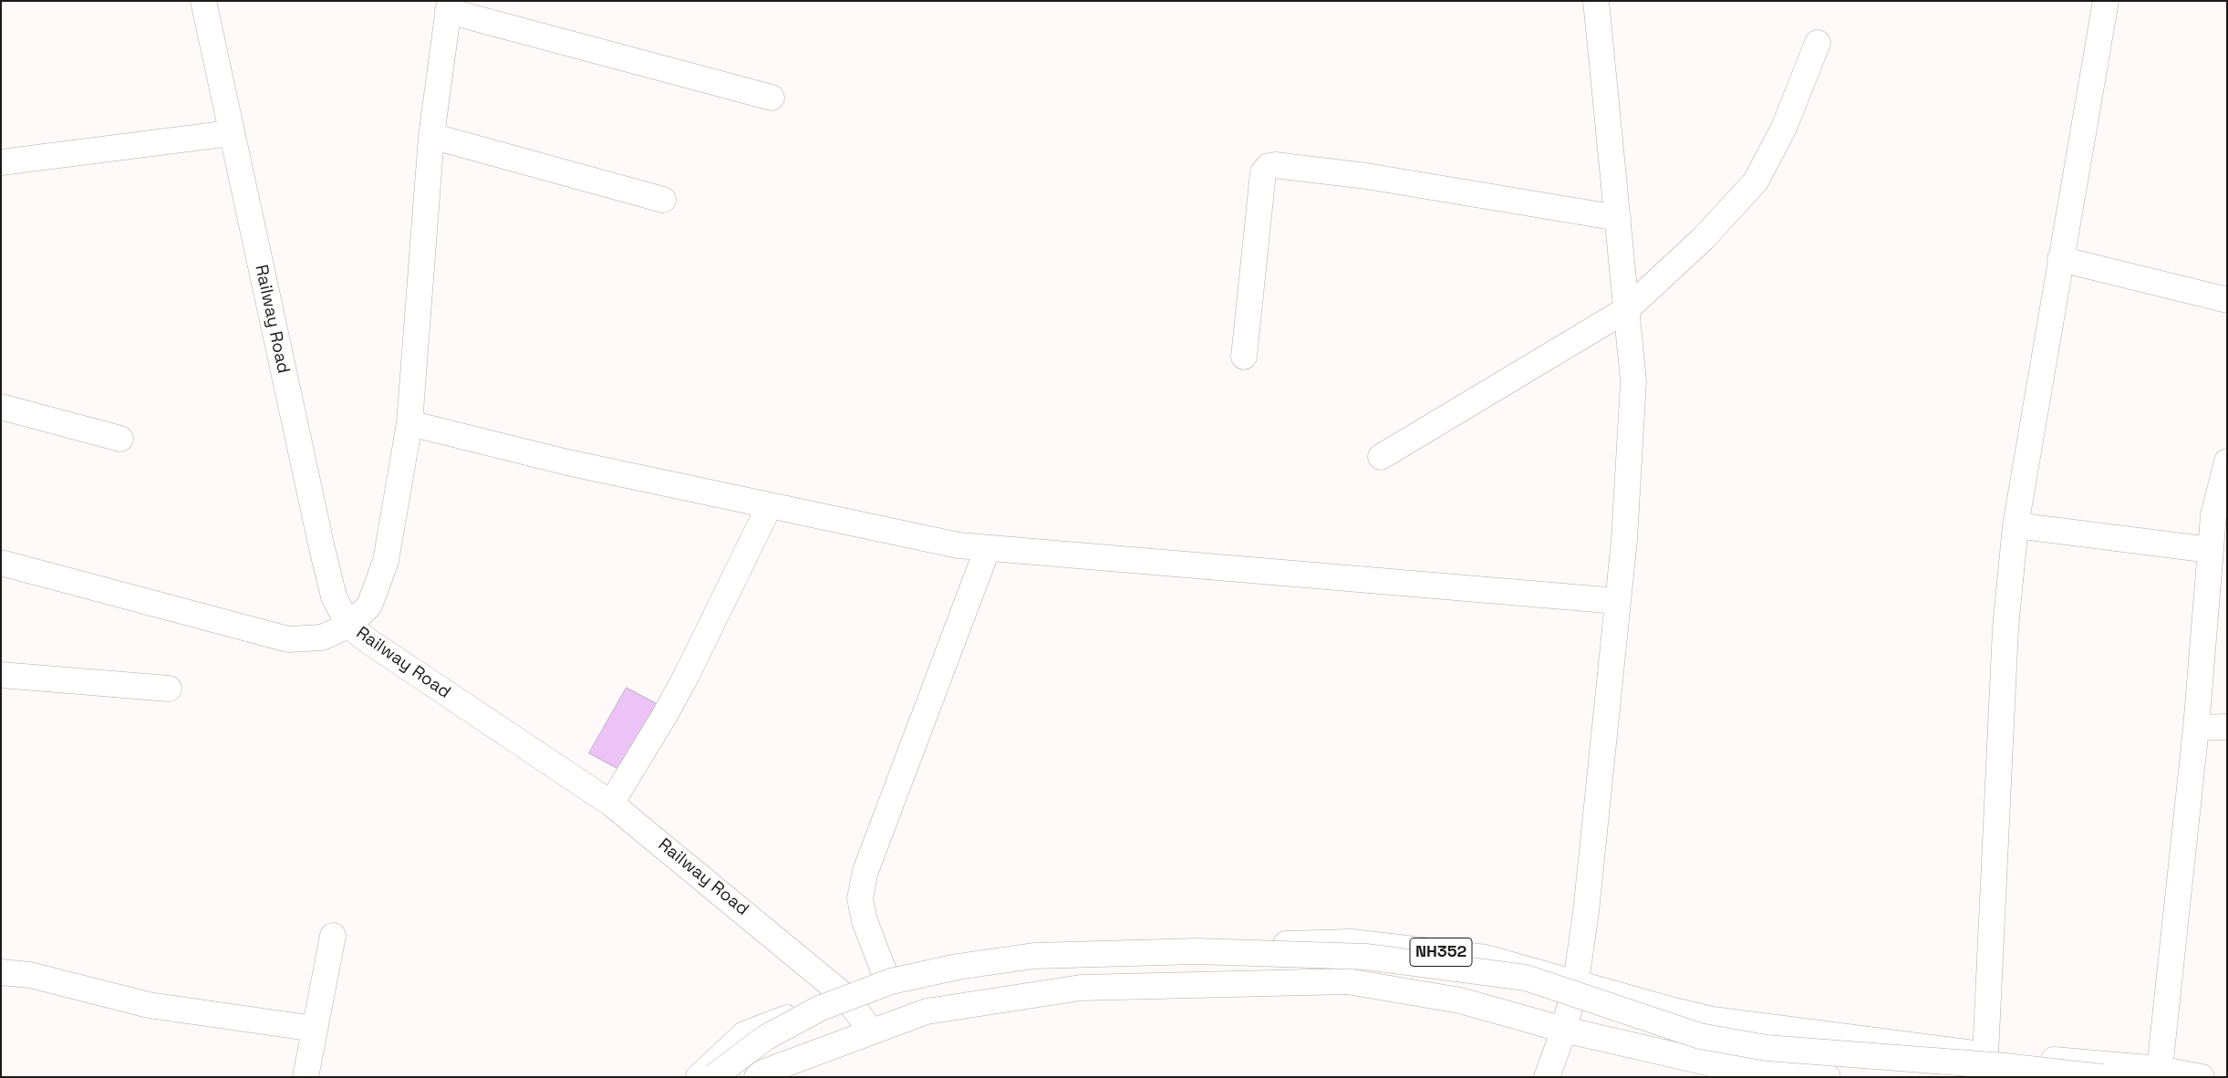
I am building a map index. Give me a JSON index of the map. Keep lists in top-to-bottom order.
{
  "streets": {
    "main road": ["Railway Road", "NH352"]
  },
  "crossings": [
    ["Railway Road", "NH352"]
  ]
}
